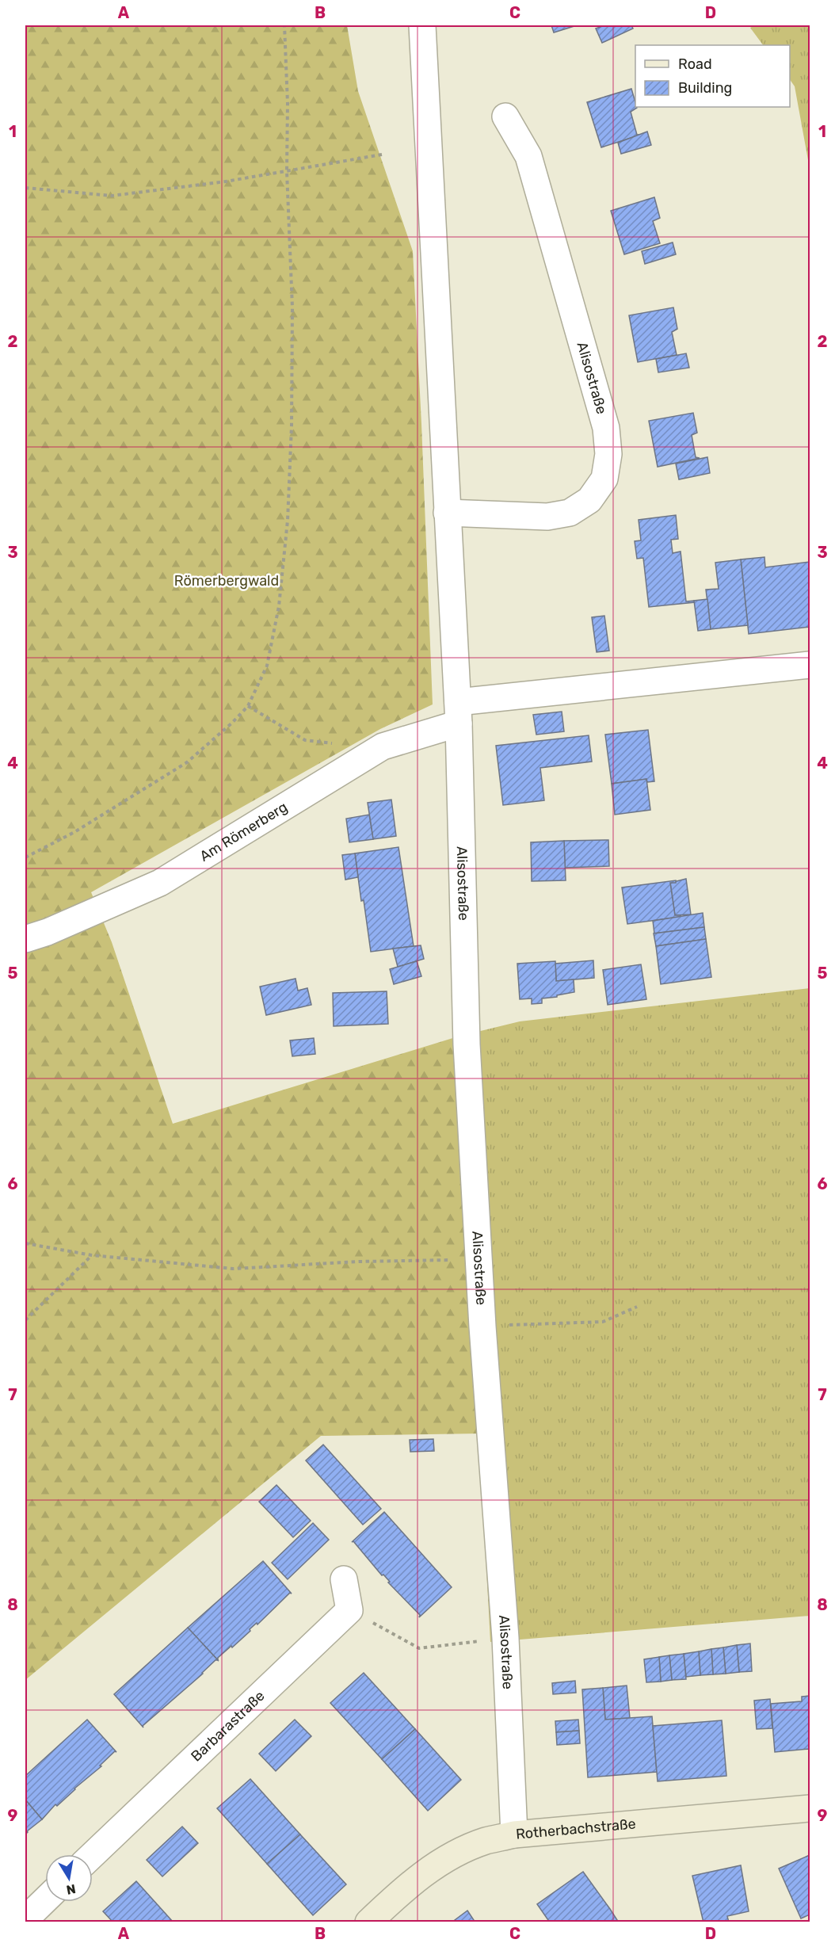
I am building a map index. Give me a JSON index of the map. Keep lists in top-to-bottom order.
{
  "streets": {
    "street": [
      "Alisostraße",
      "Am Römerberg",
      "Barbarastraße",
      "Rotherbachstraße"
    ]
  },
  "crossings": [
    ["Alisostraße", "Am Römerberg"],
    ["Alisostraße", "Rotherbachstraße"]
  ],
  "parks": ["Römerbergwald"],
  "legend": ["Road", "Building"],
  "north": "bottom",
  "grid": {
    "columns": [
      "A",
      "B",
      "C",
      "D"
    ],
    "rows": [
      "1",
      "2",
      "3",
      "4",
      "5",
      "6",
      "7",
      "8",
      "9"
    ]
  }
}
